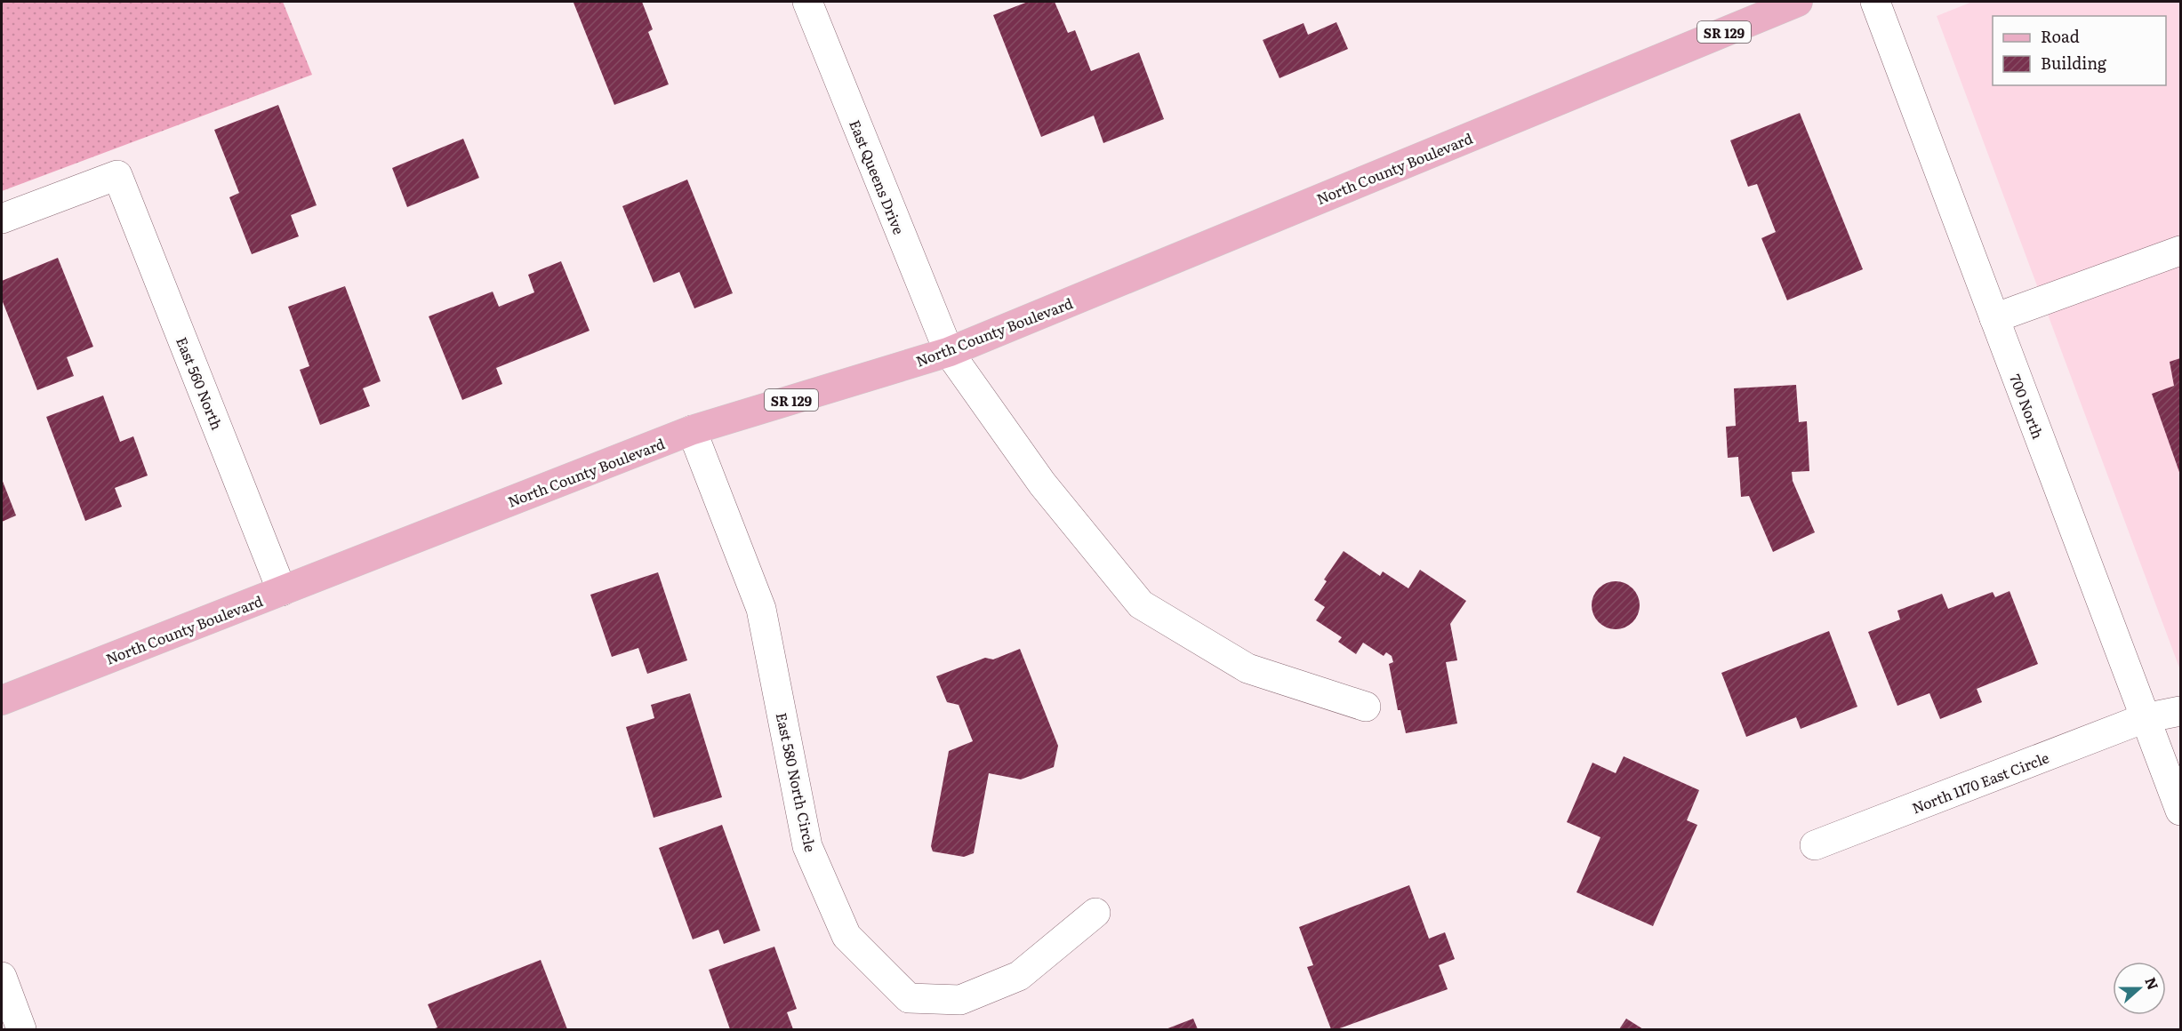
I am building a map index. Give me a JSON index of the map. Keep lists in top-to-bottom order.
{
  "streets": {
    "main road": ["SR 129", "North County Boulevard"],
    "street": [
      "East Queens Drive",
      "East 560 North",
      "700 North",
      "East 580 North Circle",
      "North 1170 East Circle"
    ]
  },
  "crossings": [
    ["North County Boulevard", "East Queens Drive"],
    ["North County Boulevard", "East 560 North"],
    ["North County Boulevard", "East 580 North Circle"],
    ["700 North", "North 1170 East Circle"]
  ],
  "legend": ["Road", "Building"],
  "north": "right"
}
